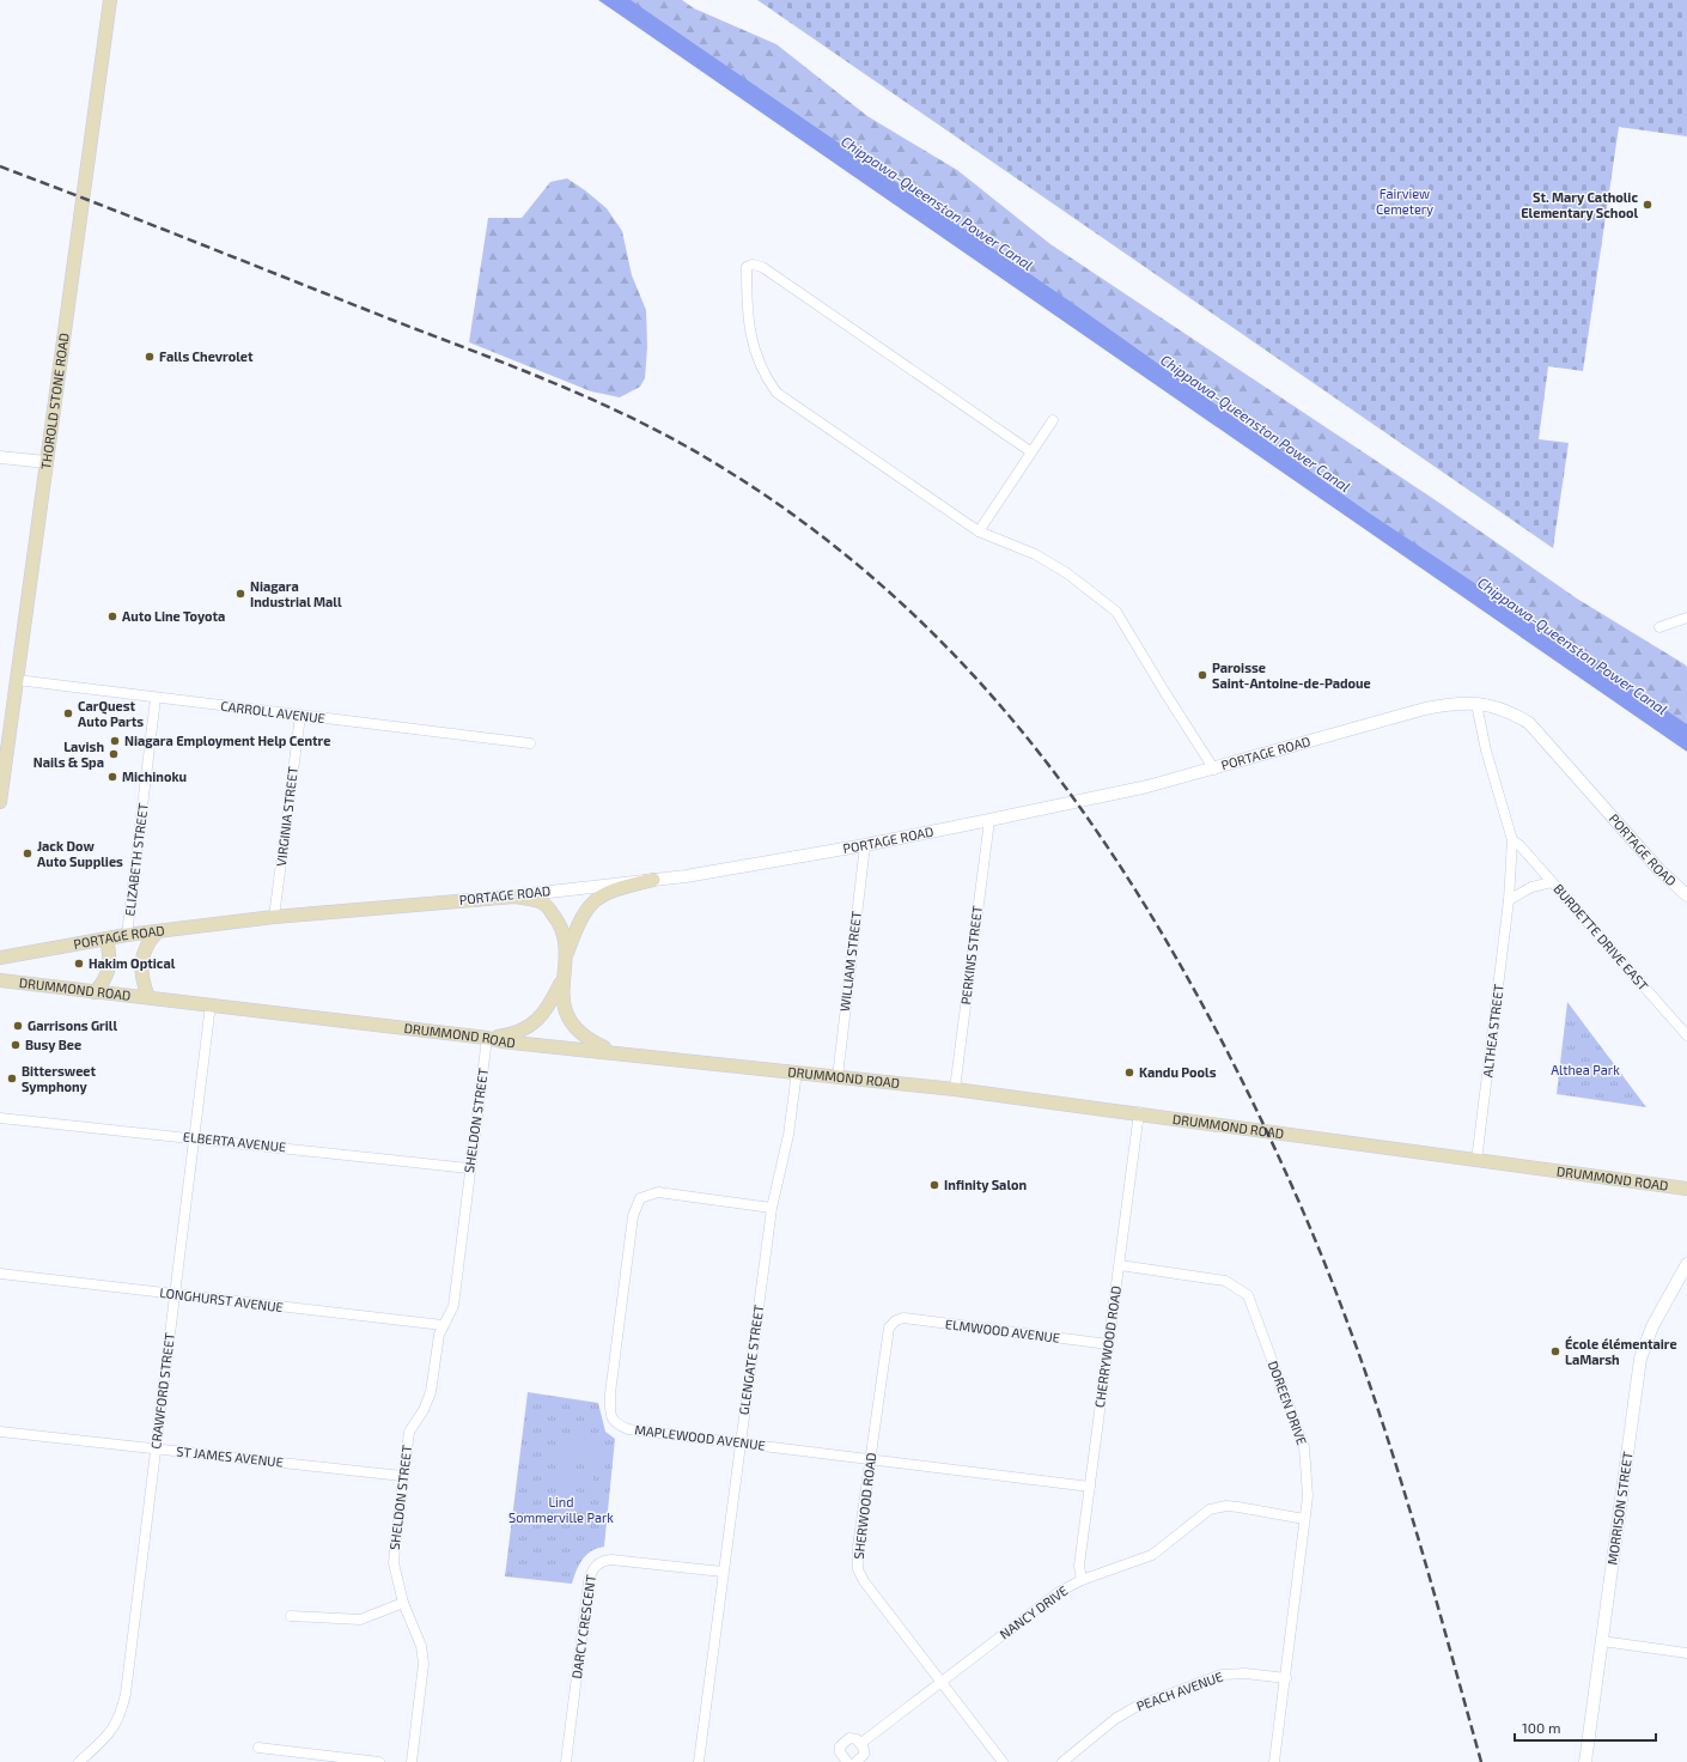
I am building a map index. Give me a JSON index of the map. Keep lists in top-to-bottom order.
{
  "streets": {
    "main road": ["THOROLD STONE ROAD", "PORTAGE ROAD", "DRUMMOND ROAD"],
    "street": [
      "CARROLL AVENUE",
      "VIRGINIA STREET",
      "ELIZABETH STREET",
      "BURDETTE DRIVE EAST",
      "PERKINS STREET",
      "WILLIAM STREET",
      "ALTHEA STREET",
      "SHELDON STREET",
      "ELBERTA AVENUE",
      "LONGHURST AVENUE",
      "ELMWOOD AVENUE",
      "CHERRYWOOD ROAD",
      "GLENGATE STREET",
      "CRAWFORD STREET",
      "DOREEN DRIVE",
      "MAPLEWOOD AVENUE",
      "ST JAMES AVENUE",
      "SHERWOOD ROAD",
      "MORRISON STREET",
      "NANCY DRIVE",
      "DARCY CRESCENT",
      "PEACH AVENUE"
    ]
  },
  "crossings": [
    ["THOROLD STONE ROAD", "CARROLL AVENUE"],
    ["CARROLL AVENUE", "VIRGINIA STREET"],
    ["CARROLL AVENUE", "ELIZABETH STREET"],
    ["PORTAGE ROAD", "VIRGINIA STREET"],
    ["PORTAGE ROAD", "ELIZABETH STREET"],
    ["PORTAGE ROAD", "PERKINS STREET"],
    ["PORTAGE ROAD", "WILLIAM STREET"],
    ["PORTAGE ROAD", "ALTHEA STREET"],
    ["BURDETTE DRIVE EAST", "ALTHEA STREET"],
    ["PERKINS STREET", "DRUMMOND ROAD"],
    ["WILLIAM STREET", "DRUMMOND ROAD"],
    ["DRUMMOND ROAD", "ALTHEA STREET"],
    ["DRUMMOND ROAD", "SHELDON STREET"],
    ["DRUMMOND ROAD", "CHERRYWOOD ROAD"],
    ["DRUMMOND ROAD", "GLENGATE STREET"],
    ["DRUMMOND ROAD", "CRAWFORD STREET"],
    ["SHELDON STREET", "ELBERTA AVENUE"],
    ["SHELDON STREET", "LONGHURST AVENUE"],
    ["SHELDON STREET", "ST JAMES AVENUE"],
    ["ELBERTA AVENUE", "CRAWFORD STREET"],
    ["LONGHURST AVENUE", "CRAWFORD STREET"],
    ["ELMWOOD AVENUE", "CHERRYWOOD ROAD"],
    ["ELMWOOD AVENUE", "SHERWOOD ROAD"],
    ["CHERRYWOOD ROAD", "DOREEN DRIVE"],
    ["CHERRYWOOD ROAD", "MAPLEWOOD AVENUE"],
    ["CHERRYWOOD ROAD", "NANCY DRIVE"],
    ["GLENGATE STREET", "MAPLEWOOD AVENUE"],
    ["GLENGATE STREET", "DARCY CRESCENT"],
    ["CRAWFORD STREET", "ST JAMES AVENUE"],
    ["DOREEN DRIVE", "NANCY DRIVE"],
    ["DOREEN DRIVE", "PEACH AVENUE"],
    ["MAPLEWOOD AVENUE", "SHERWOOD ROAD"],
    ["SHERWOOD ROAD", "NANCY DRIVE"]
  ],
  "water": ["Chippawa-Queenston Power Canal"],
  "parks": ["Fairview Cemetery", "Althea Park", "Lind Sommerville Park"],
  "places": [
    "St. Mary Catholic Elementary School",
    "Falls Chevrolet",
    "Niagara Industrial Mall",
    "Auto Line Toyota",
    "Paroisse Saint-Antoine-de-Padoue",
    "CarQuest Auto Parts",
    "Niagara Employment Help Centre",
    "Lavish Nails & Spa",
    "Michinoku",
    "Jack Dow Auto Supplies",
    "Hakim Optical",
    "Garrisons Grill",
    "Busy Bee",
    "Kandu Pools",
    "Bittersweet Symphony",
    "Infinity Salon",
    "École élémentaire LaMarsh"
  ],
  "scale_bar": "100 m"
}
